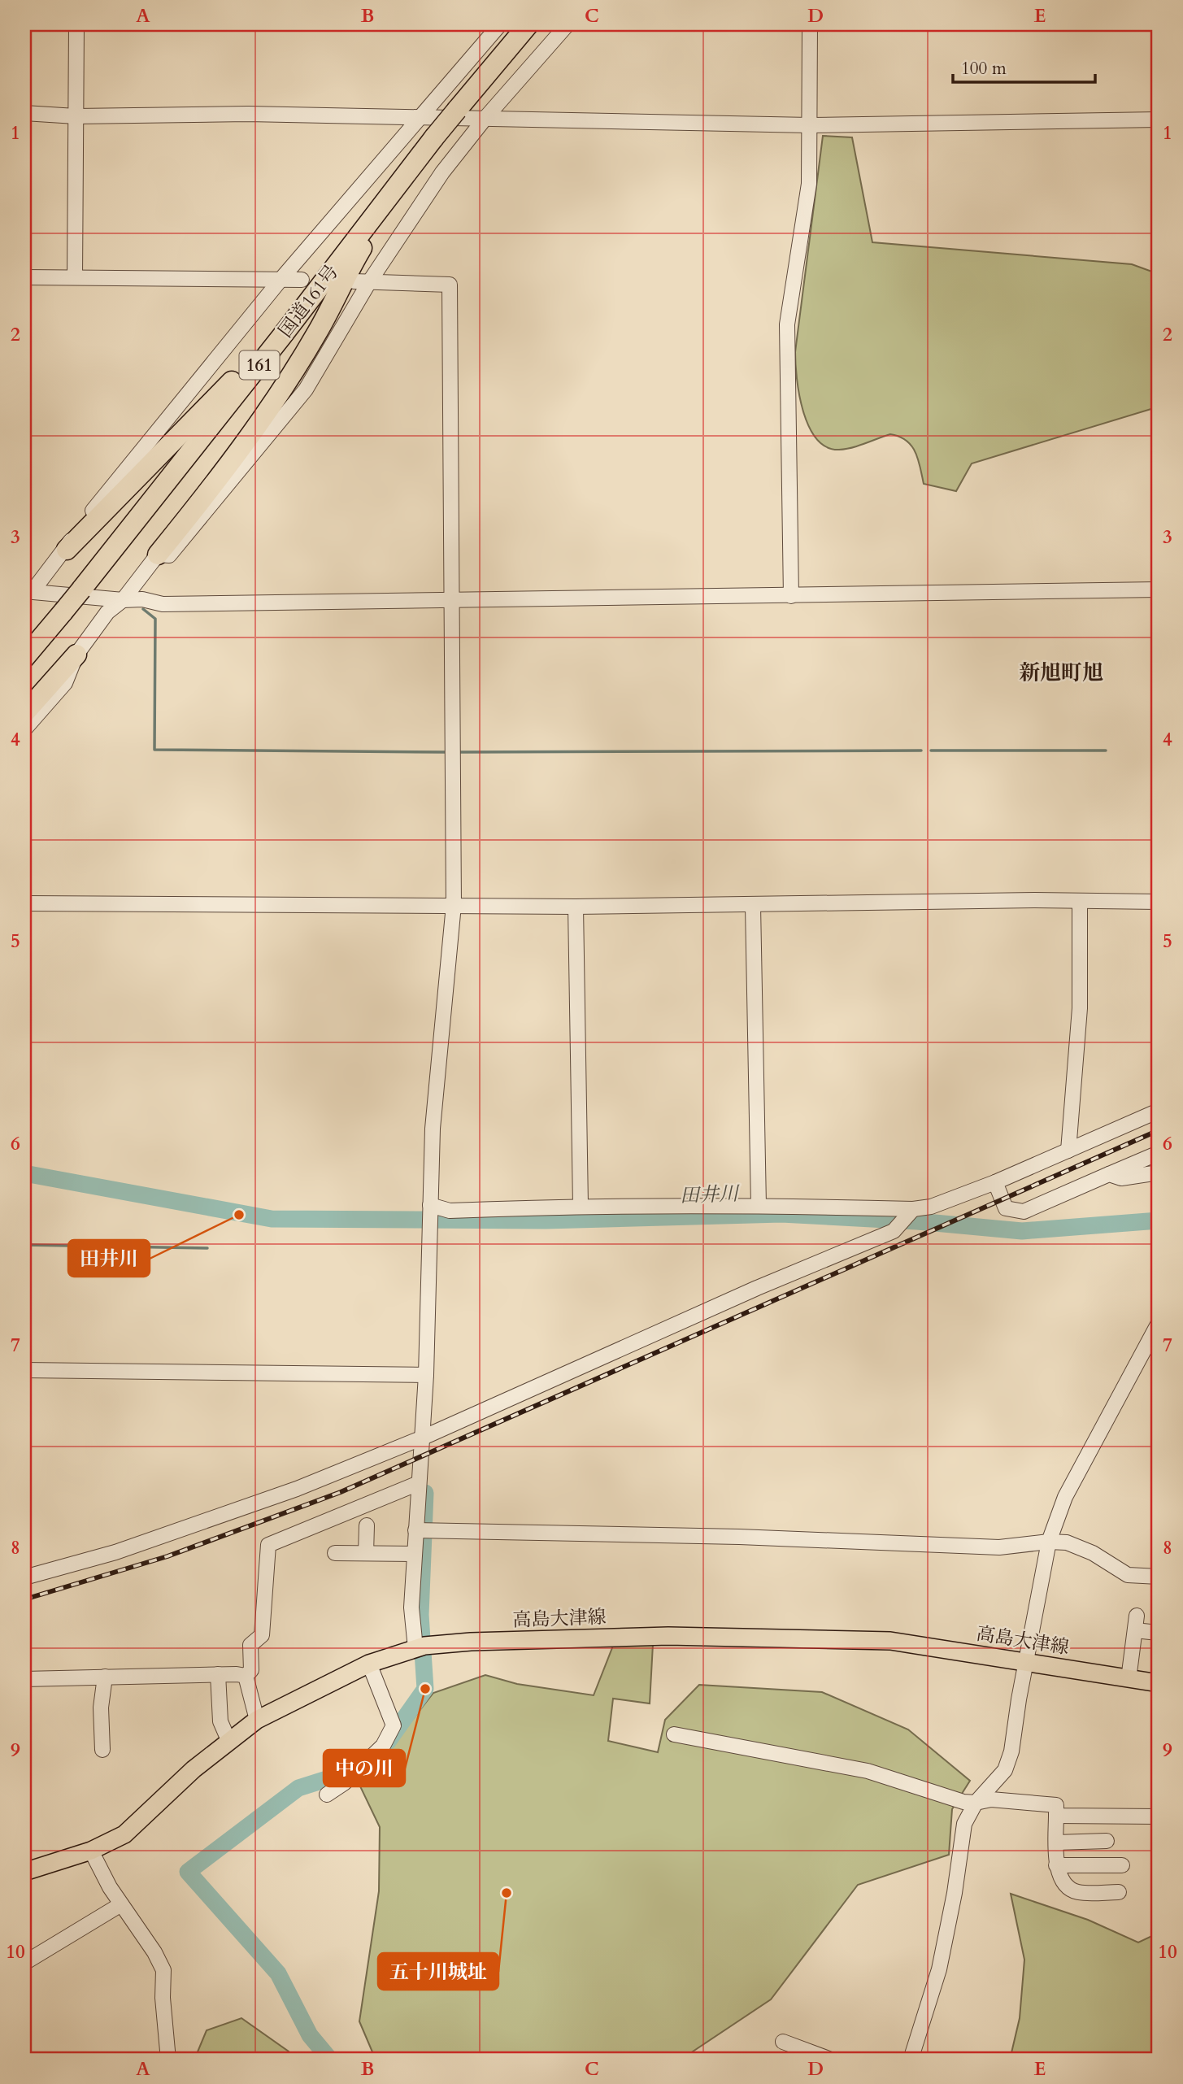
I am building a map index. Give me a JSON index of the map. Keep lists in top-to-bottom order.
{
  "streets": {
    "highway": ["国道161号", "161"],
    "main road": ["高島大津線"]
  },
  "districts": ["新旭町旭"],
  "water": ["田井川"],
  "places": ["田井川", "中の川", "五十川城址"],
  "scale_bar": "100 m",
  "grid": {
    "columns": [
      "A",
      "B",
      "C",
      "D",
      "E"
    ],
    "rows": [
      "1",
      "2",
      "3",
      "4",
      "5",
      "6",
      "7",
      "8",
      "9",
      "10"
    ]
  }
}
